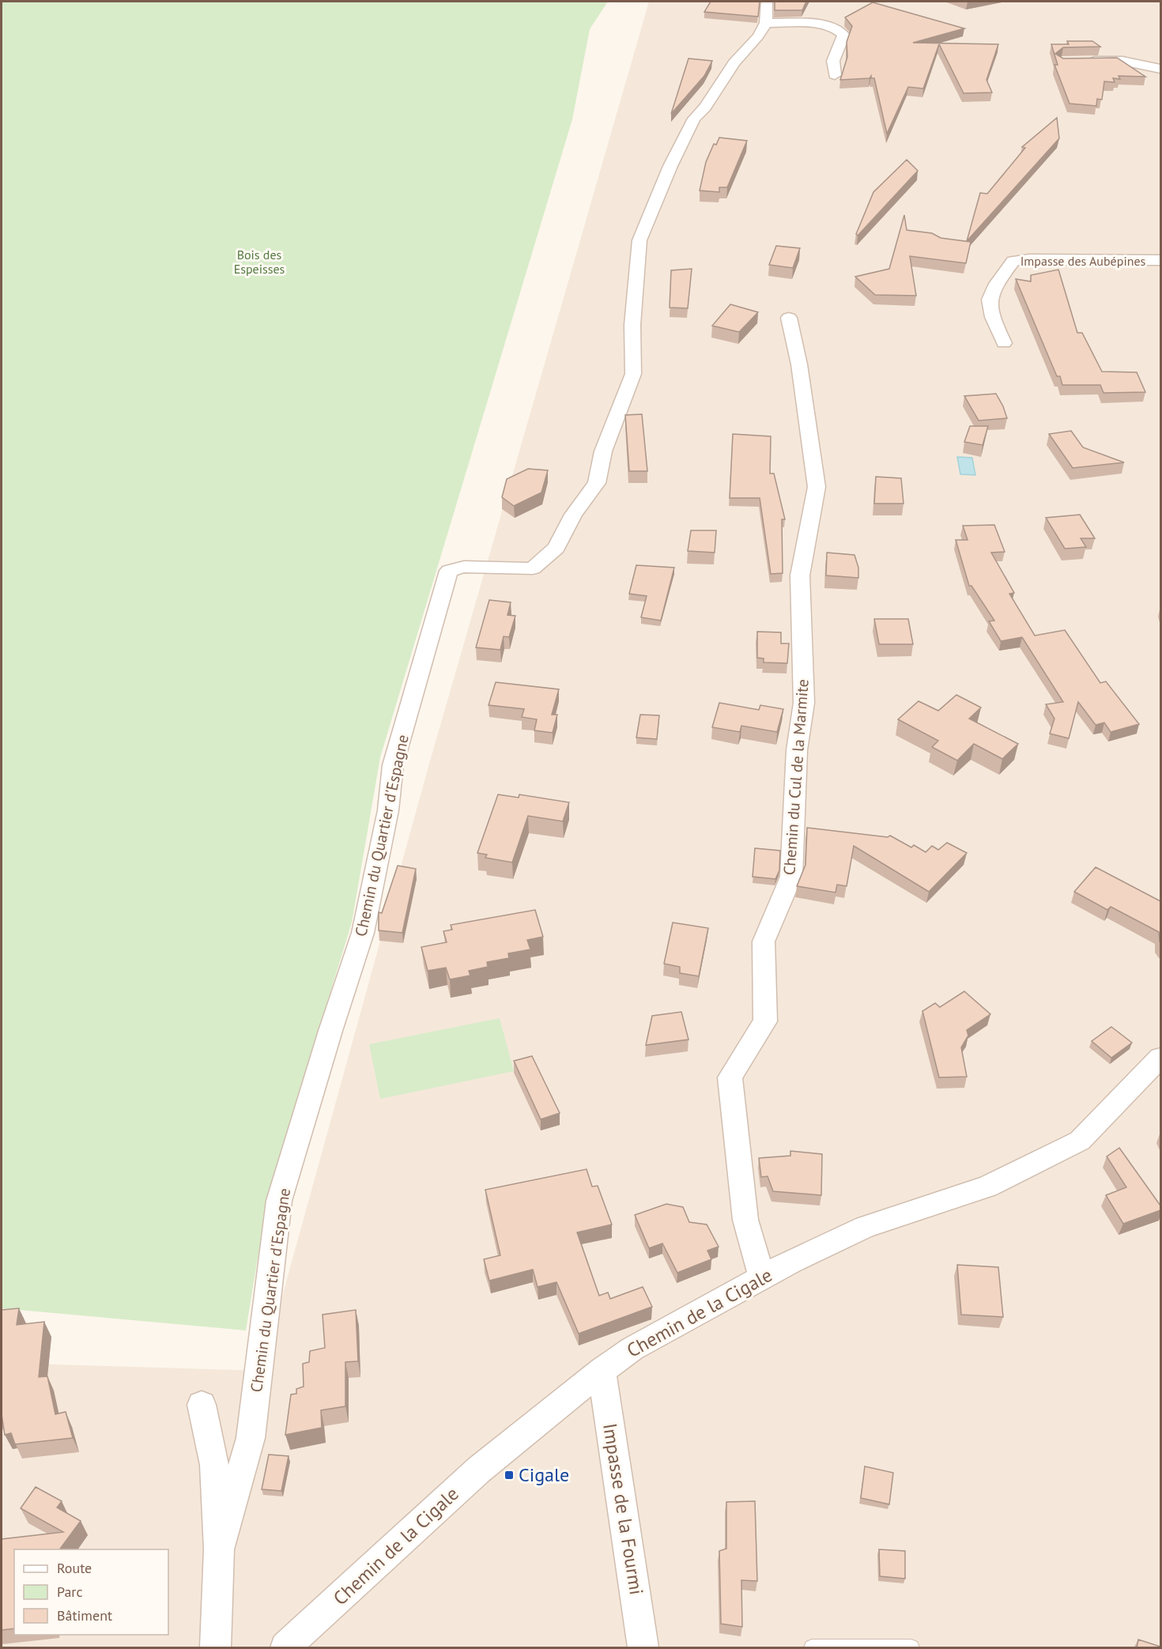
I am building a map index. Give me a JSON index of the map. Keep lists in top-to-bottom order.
{
  "streets": {
    "street": [
      "Impasse des Aubépines",
      "Chemin du Cul de la Marmite",
      "Chemin du Quartier d'Espagne",
      "Chemin de la Cigale",
      "Impasse de la Fourmi"
    ]
  },
  "crossings": [
    ["Chemin du Cul de la Marmite", "Chemin de la Cigale"],
    ["Chemin de la Cigale", "Impasse de la Fourmi"]
  ],
  "parks": ["Bois des Espeisses"],
  "places": {
    "transit": ["Cigale"]
  },
  "legend": ["Route", "Parc", "Bâtiment"]
}
